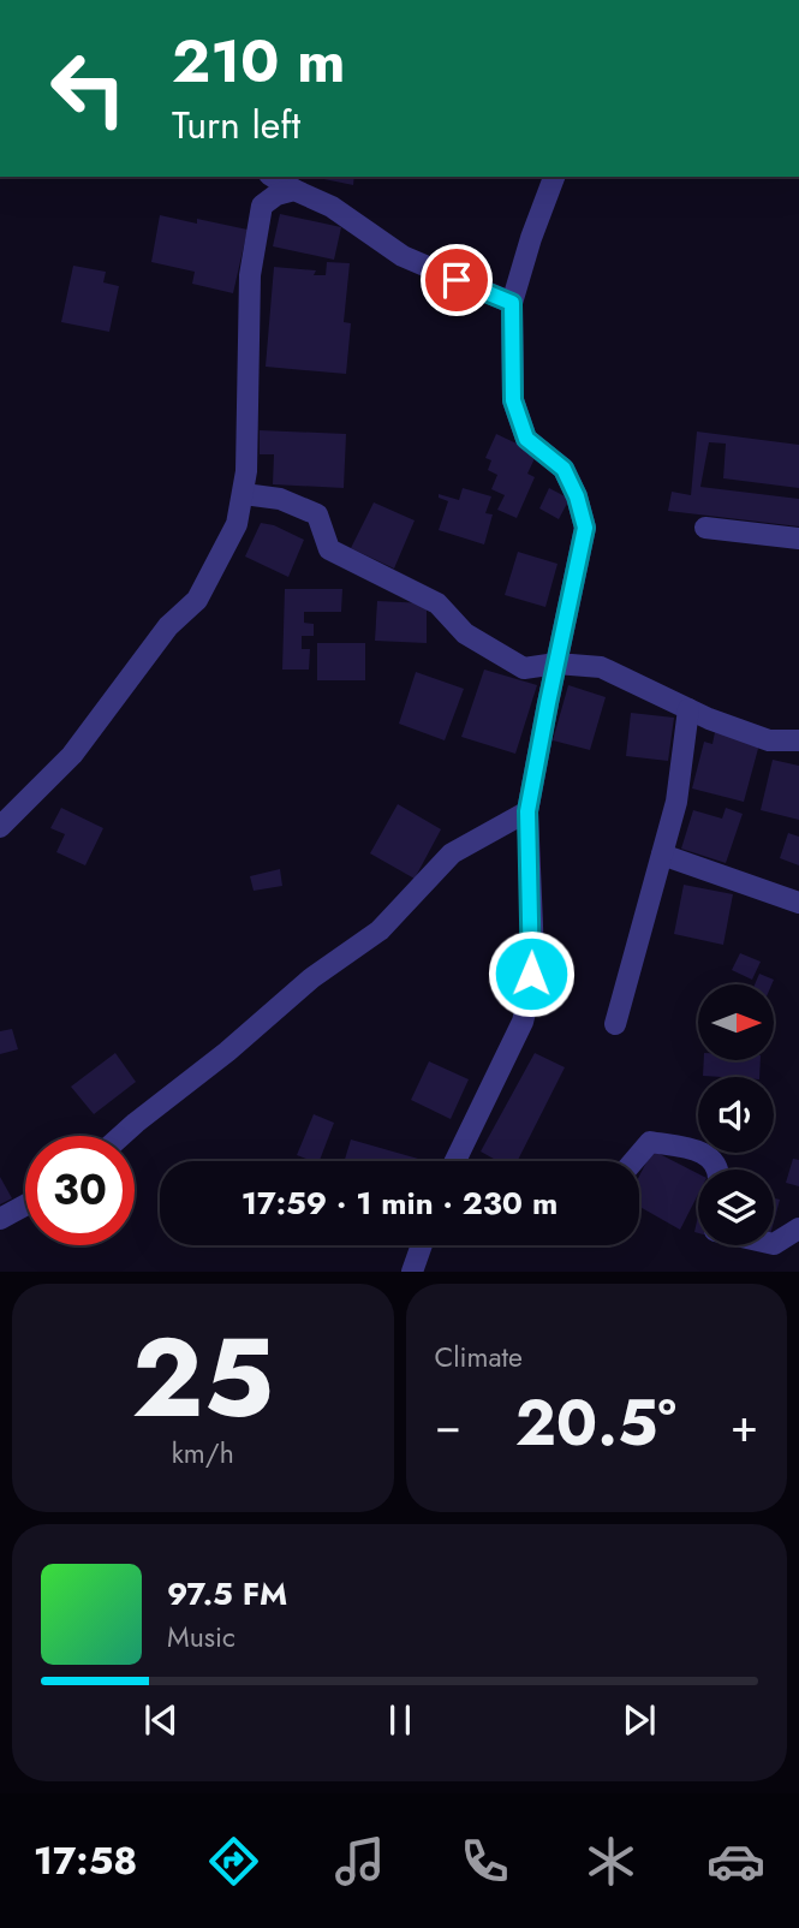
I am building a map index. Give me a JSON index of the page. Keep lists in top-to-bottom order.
{
  "north": "right",
  "page": {
    "turn": ["210 m", "Turn left"],
    "limit": "30",
    "trip": "17:59 · 1 min · 230 m",
    "tile": [
      ["25", "km/h"],
      "Climate"
    ],
    "heat": ["−", "20.5°", "+"],
    "song": ["97.5 FM", "Music"],
    "tabs": "17:58"
  }
}
